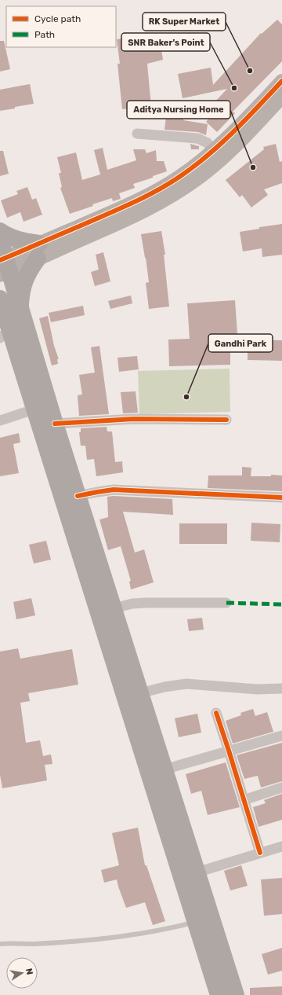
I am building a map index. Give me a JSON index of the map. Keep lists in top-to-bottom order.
{
  "places": [
    "RK Super Market",
    "SNR Baker's Point",
    "Aditya Nursing Home",
    "Gandhi Park"
  ],
  "legend": ["Cycle path", "Path"],
  "north": "right"
}
